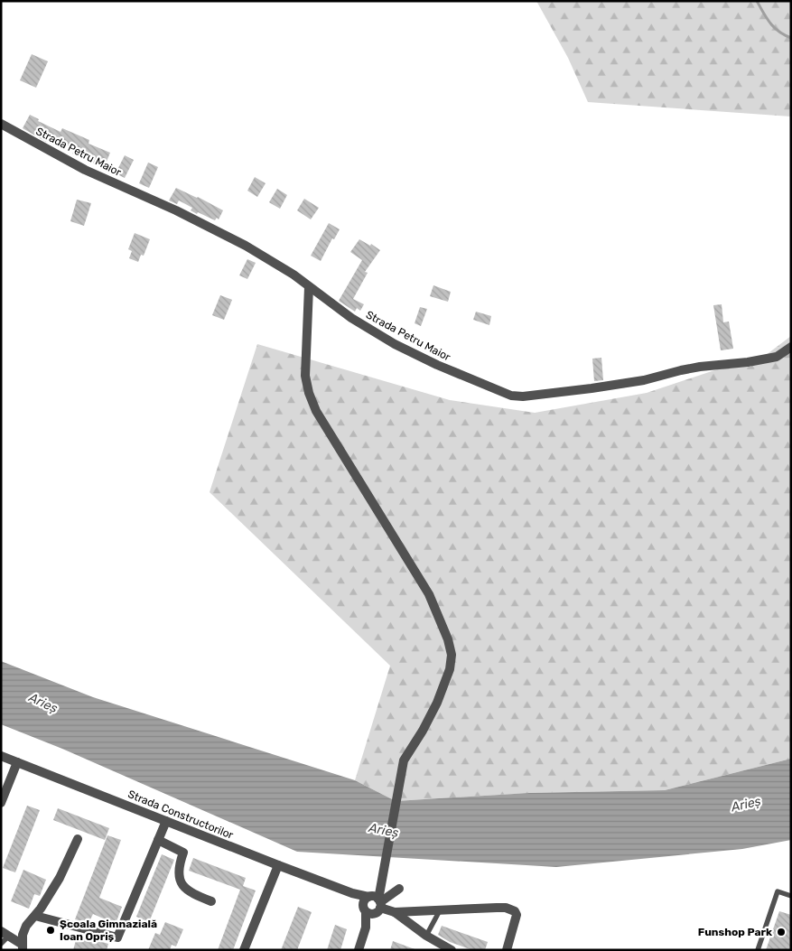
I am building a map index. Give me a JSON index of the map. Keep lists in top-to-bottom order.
{
  "streets": {
    "street": ["Strada Petru Maior", "Strada Constructorilor"]
  },
  "water": ["Arieș"],
  "places": ["Școala Gimnazială Ioan Opriș", "Funshop Park"]
}
